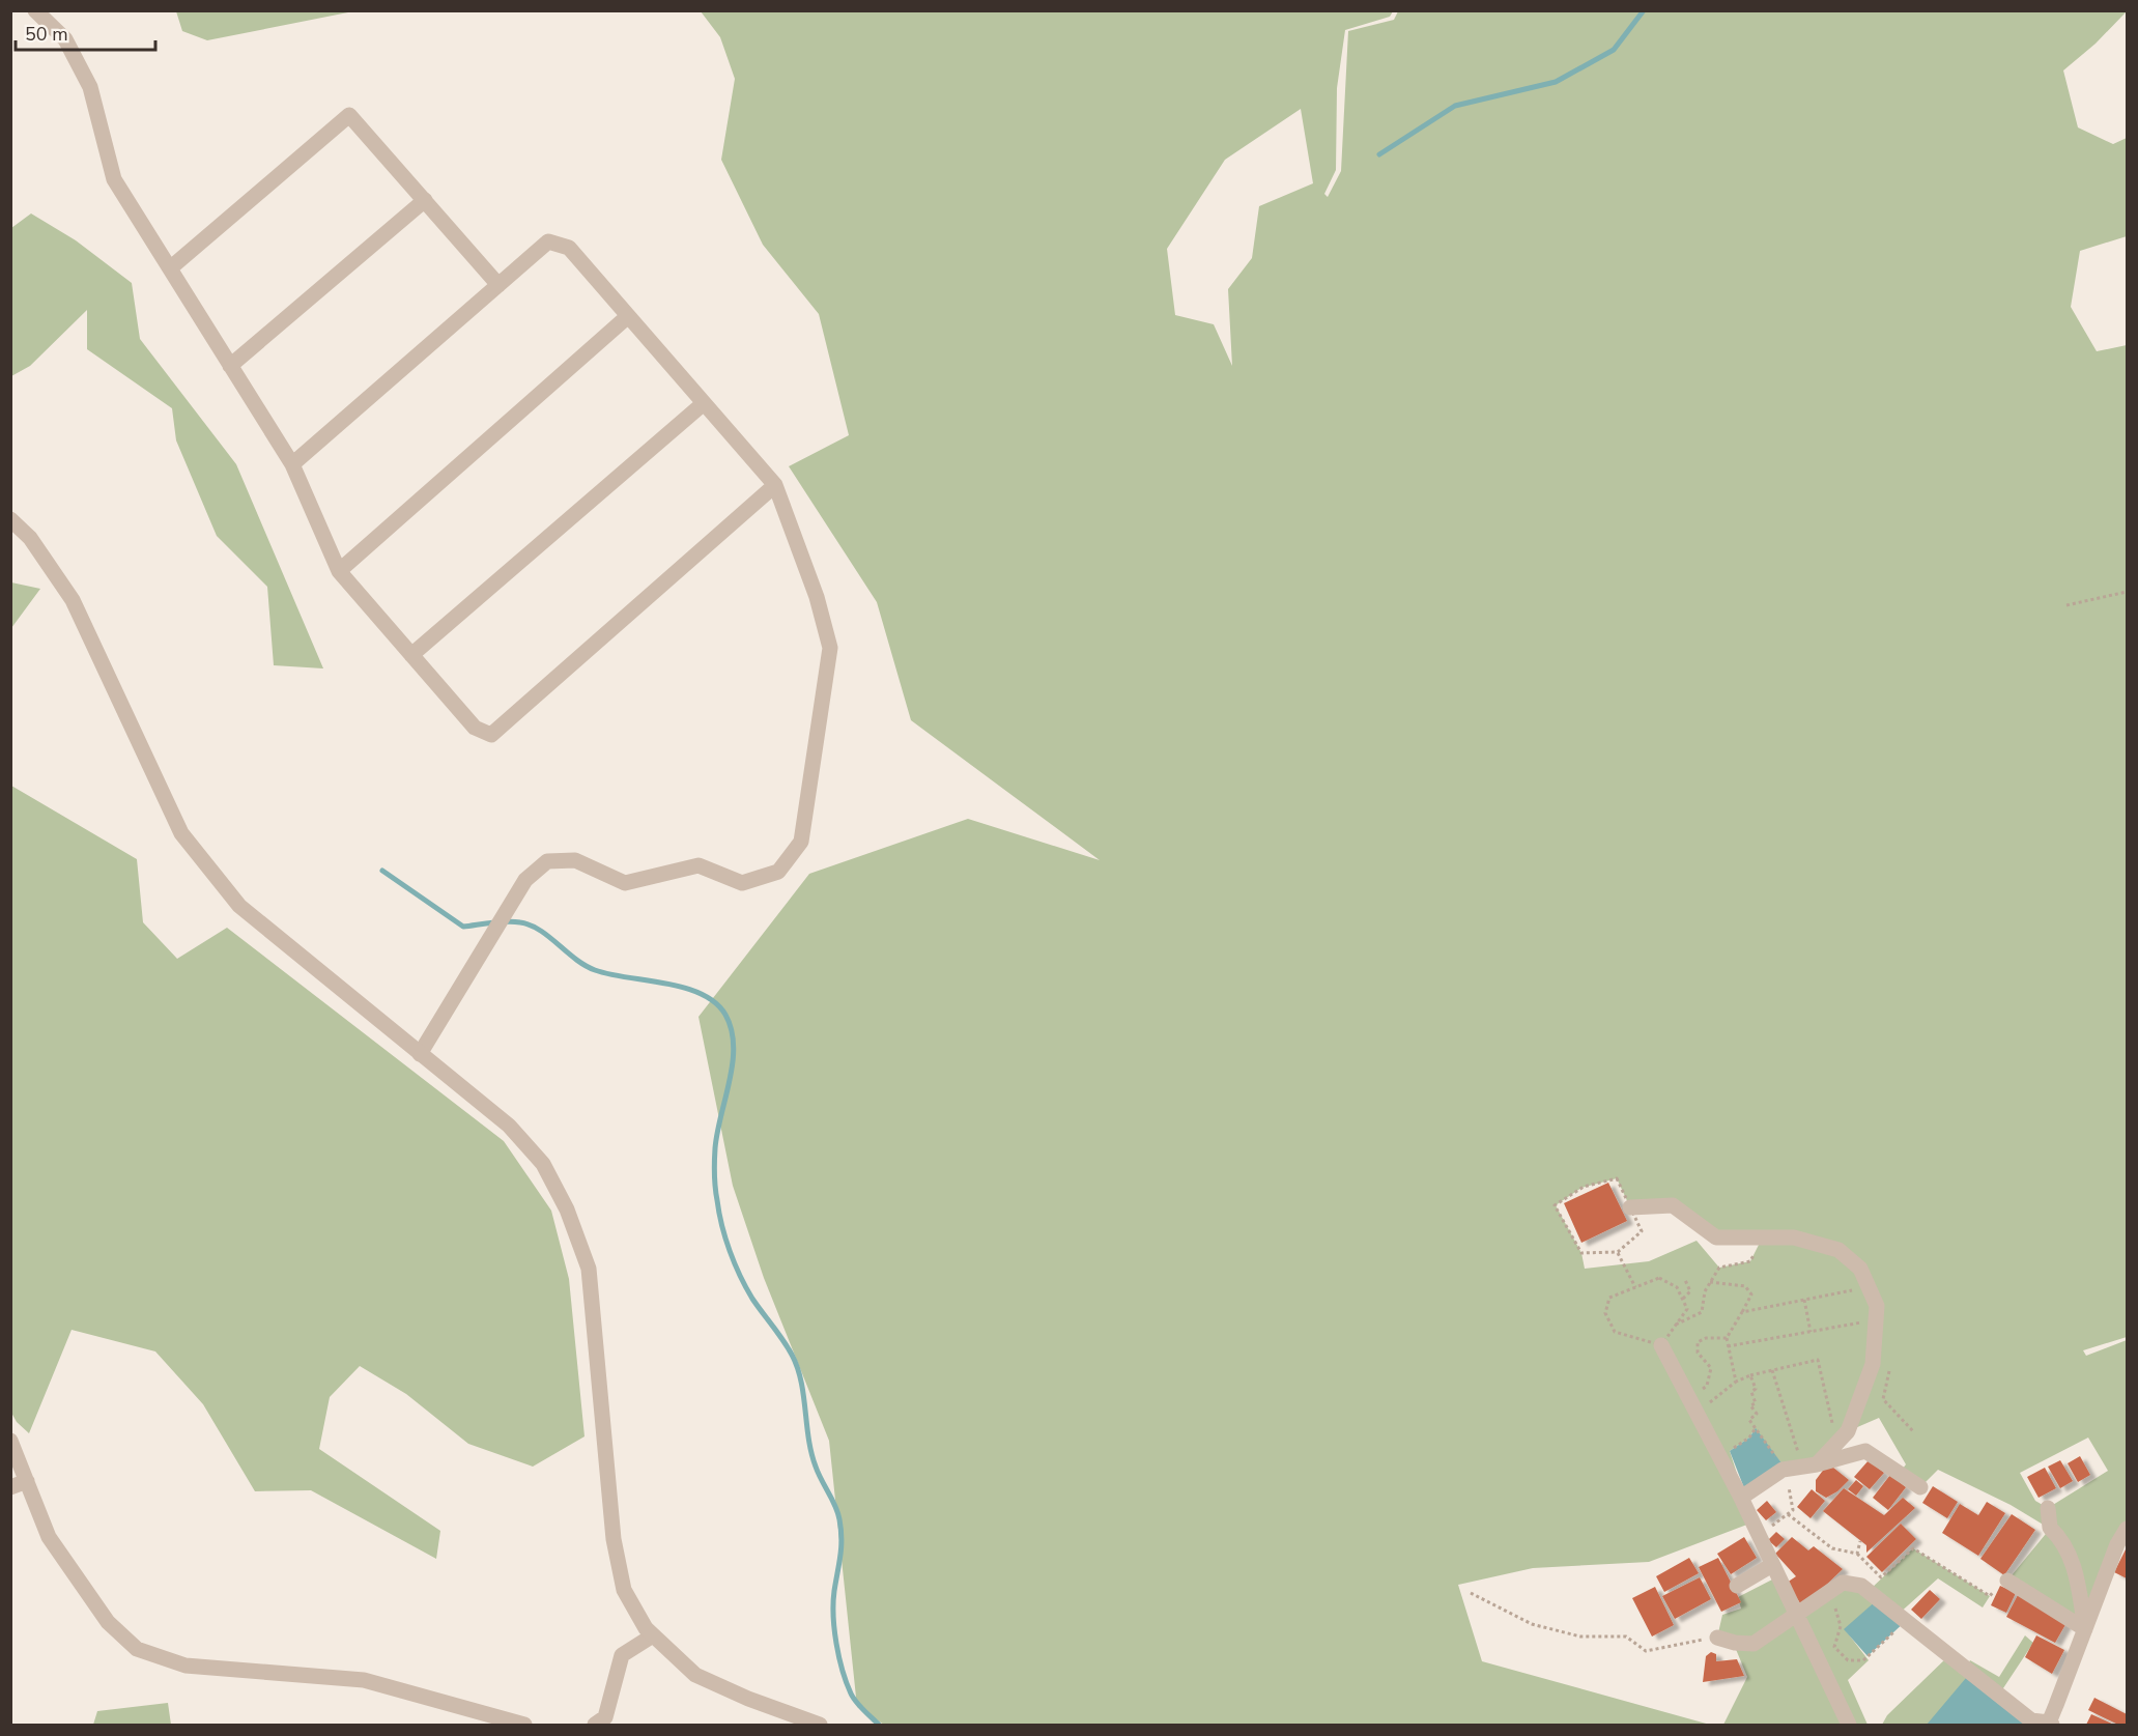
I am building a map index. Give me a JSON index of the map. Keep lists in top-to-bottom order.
{
  "scale_bar": "50 m"
}
